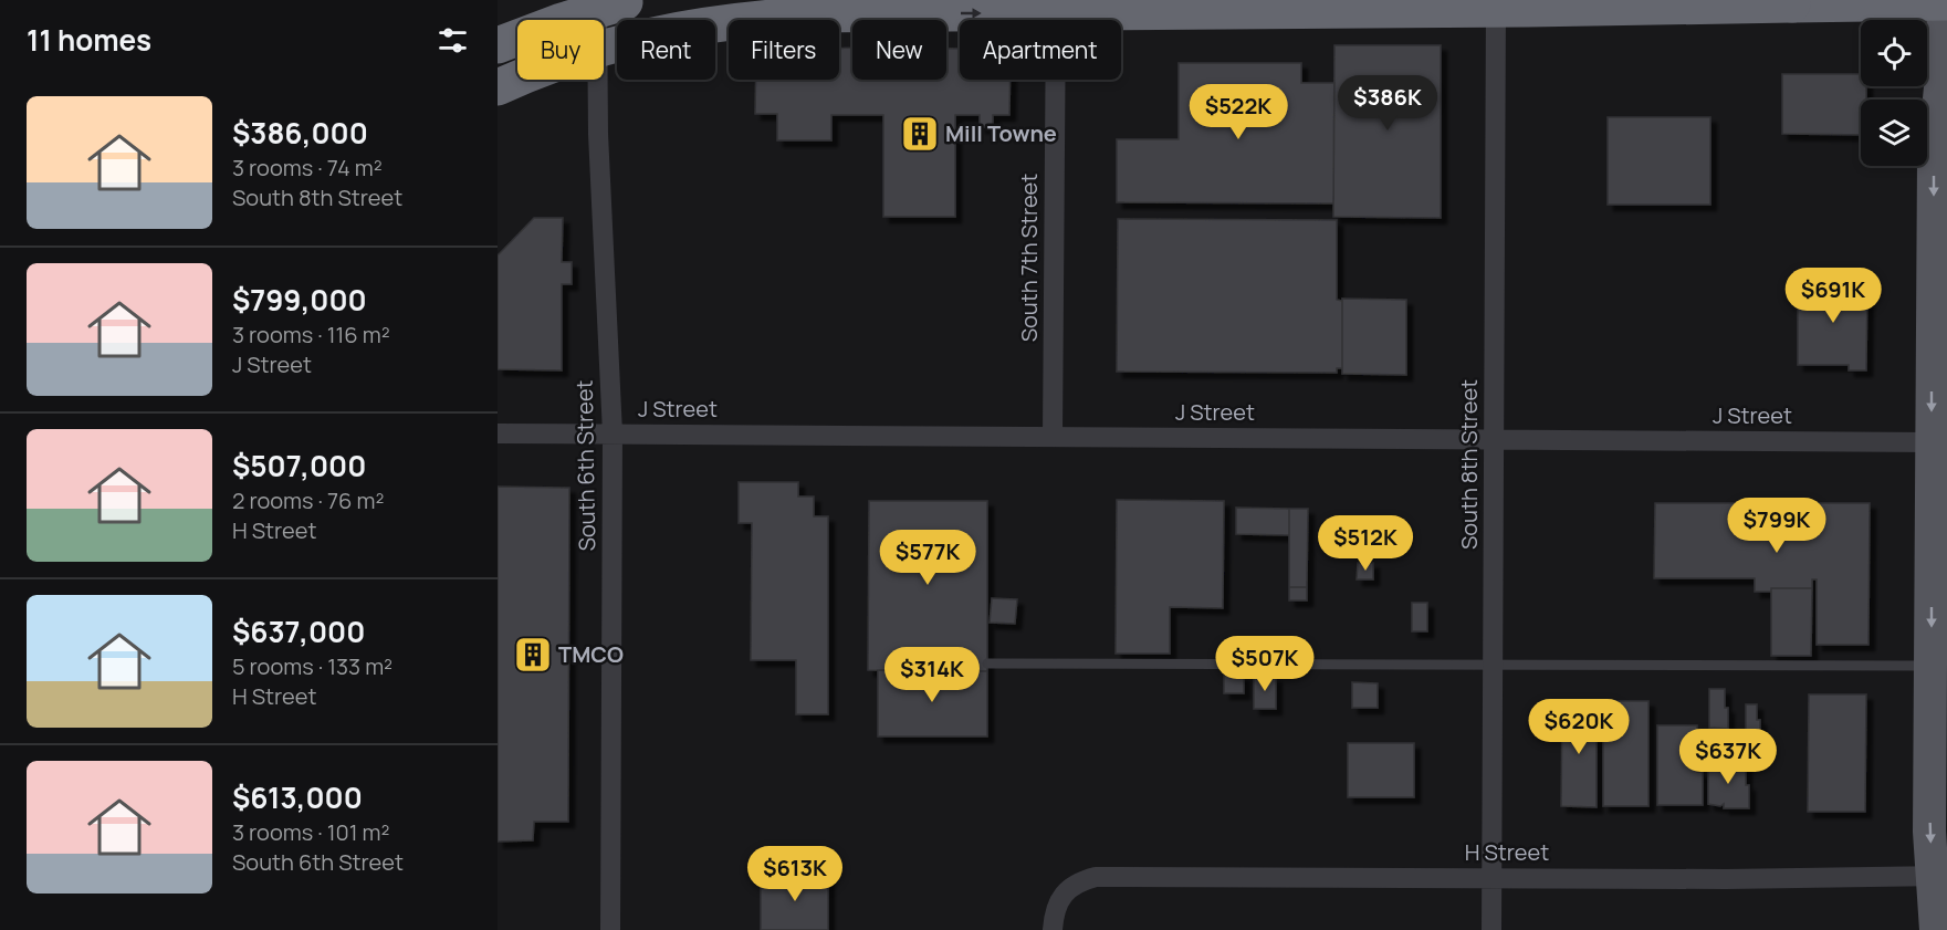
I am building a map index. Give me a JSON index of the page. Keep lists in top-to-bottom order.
{
  "streets": {
    "street": [
      "South 7th Street",
      "J Street",
      "South 8th Street",
      "South 6th Street",
      "H Street"
    ]
  },
  "crossings": [
    ["South 7th Street", "J Street"],
    ["J Street", "South 8th Street"],
    ["J Street", "South 6th Street"],
    ["South 8th Street", "H Street"]
  ],
  "places": {
    "building": ["Mill Towne", "TMCO"]
  },
  "page": {
    "heading": "11 homes",
    "chip": [
      "Buy",
      "Rent",
      "Filters",
      "New",
      "Apartment"
    ],
    "price": [
      "$386K",
      "$522K",
      "$691K",
      "$799K",
      "$512K",
      "$577K",
      "$507K",
      "$314K",
      "$620K",
      "$637K",
      "$613K"
    ],
    "list": [
      {
        "name": "$386,000",
        "note": "3 rooms · 74 m² · South 8th Street"
      },
      {
        "name": "$799,000",
        "note": "3 rooms · 116 m² · J Street"
      },
      {
        "name": "$507,000",
        "note": "2 rooms · 76 m² · H Street"
      },
      {
        "name": "$637,000",
        "note": "5 rooms · 133 m² · H Street"
      },
      {
        "name": "$613,000",
        "note": "3 rooms · 101 m² · South 6th Street"
      }
    ]
  }
}
